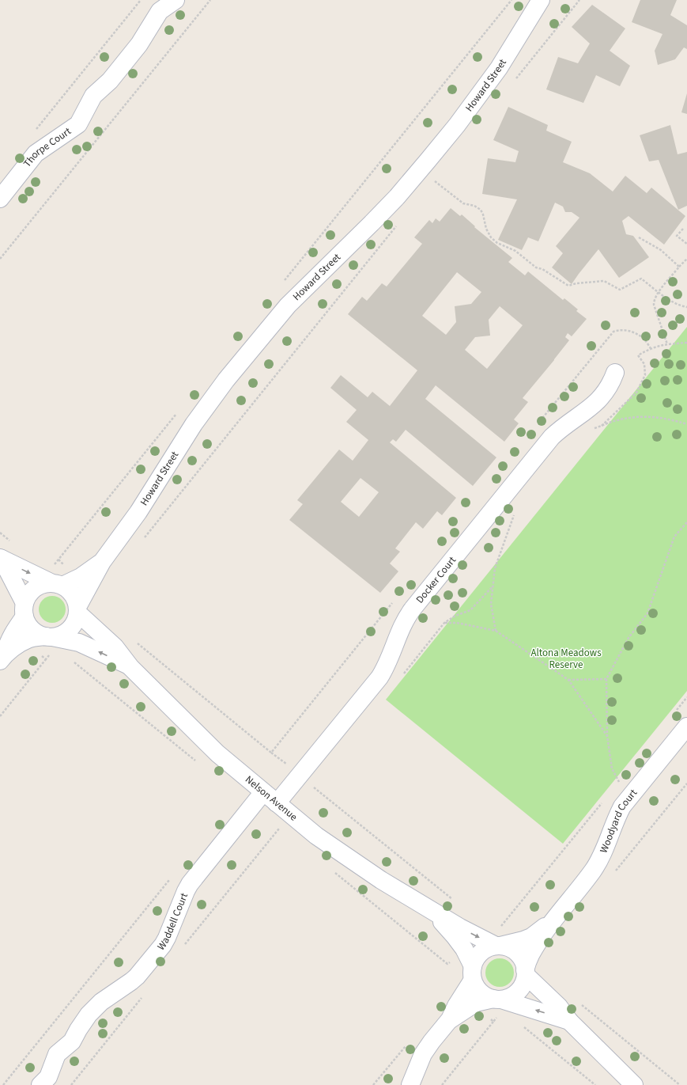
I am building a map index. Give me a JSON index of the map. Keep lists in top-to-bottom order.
{
  "streets": {
    "street": [
      "Howard Street",
      "Thorpe Court",
      "Docker Court",
      "Nelson Avenue",
      "Woodyard Court",
      "Waddell Court"
    ]
  },
  "crossings": [
    ["Howard Street", "Nelson Avenue"],
    ["Docker Court", "Nelson Avenue"],
    ["Nelson Avenue", "Woodyard Court"],
    ["Nelson Avenue", "Waddell Court"]
  ],
  "parks": ["Altona Meadows Reserve"]
}
